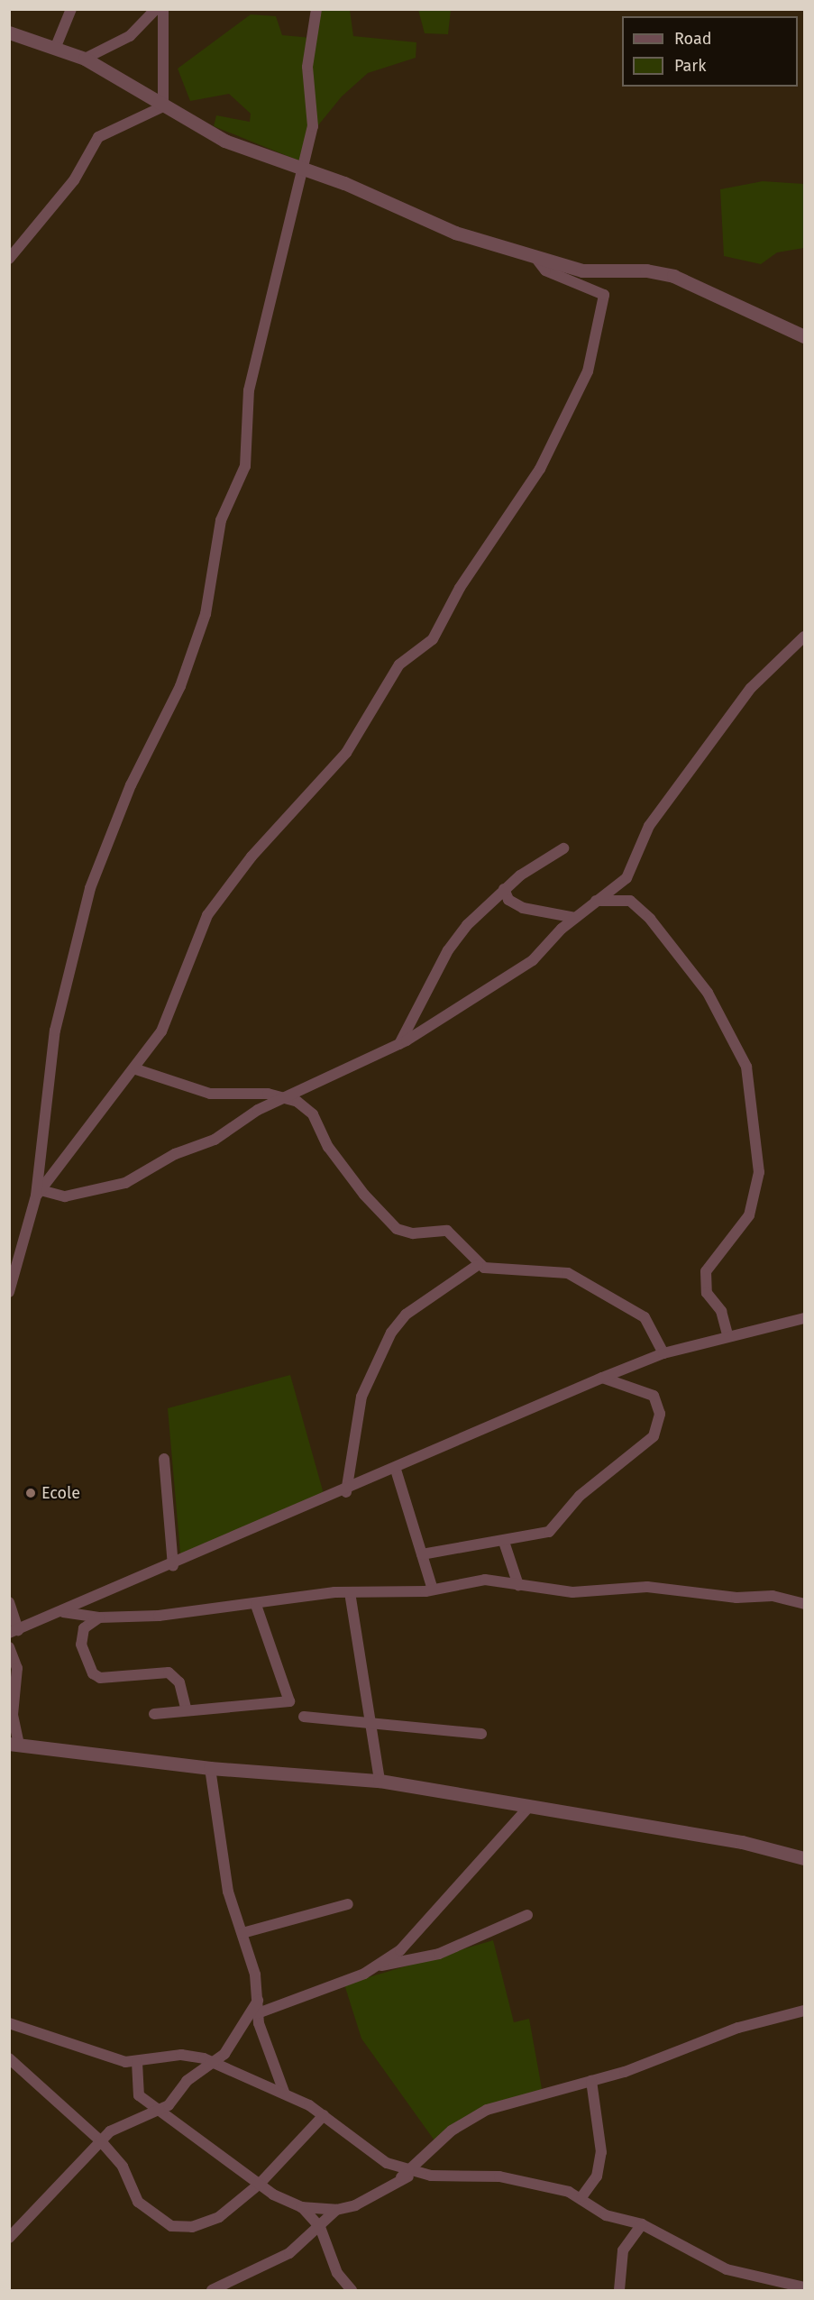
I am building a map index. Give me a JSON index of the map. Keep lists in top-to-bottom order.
{
  "places": ["Ecole"],
  "legend": ["Road", "Park"]
}
